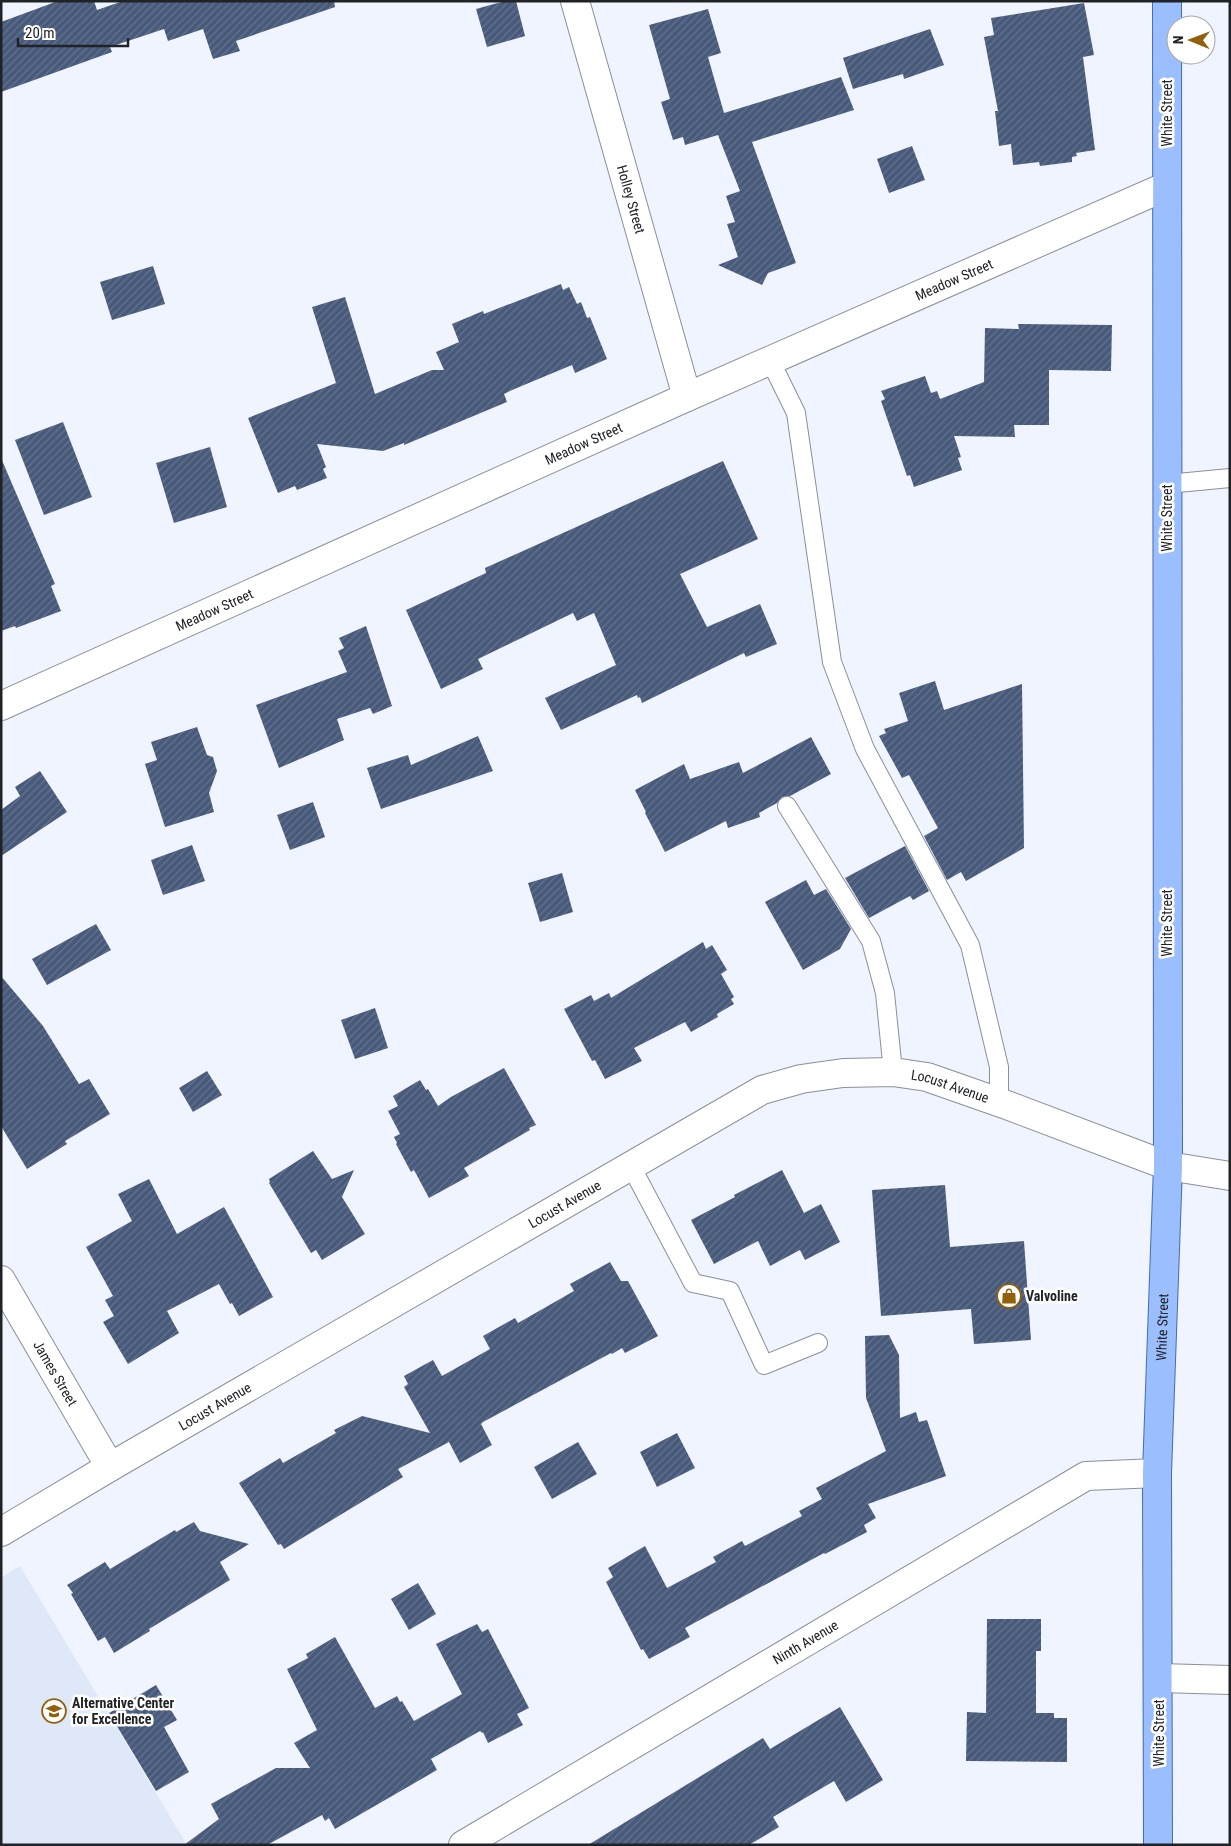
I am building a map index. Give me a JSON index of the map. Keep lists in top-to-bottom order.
{
  "streets": {
    "main road": ["White Street"],
    "street": [
      "Holley Street",
      "Meadow Street",
      "Locust Avenue",
      "James Street",
      "Ninth Avenue"
    ]
  },
  "crossings": [
    ["White Street", "Meadow Street"],
    ["White Street", "Locust Avenue"],
    ["White Street", "Ninth Avenue"],
    ["Holley Street", "Meadow Street"],
    ["Locust Avenue", "James Street"]
  ],
  "places": {
    "shop": ["Valvoline"],
    "school or university": ["Alternative Center for Excellence"]
  },
  "scale_bar": "20 m",
  "north": "left"
}
